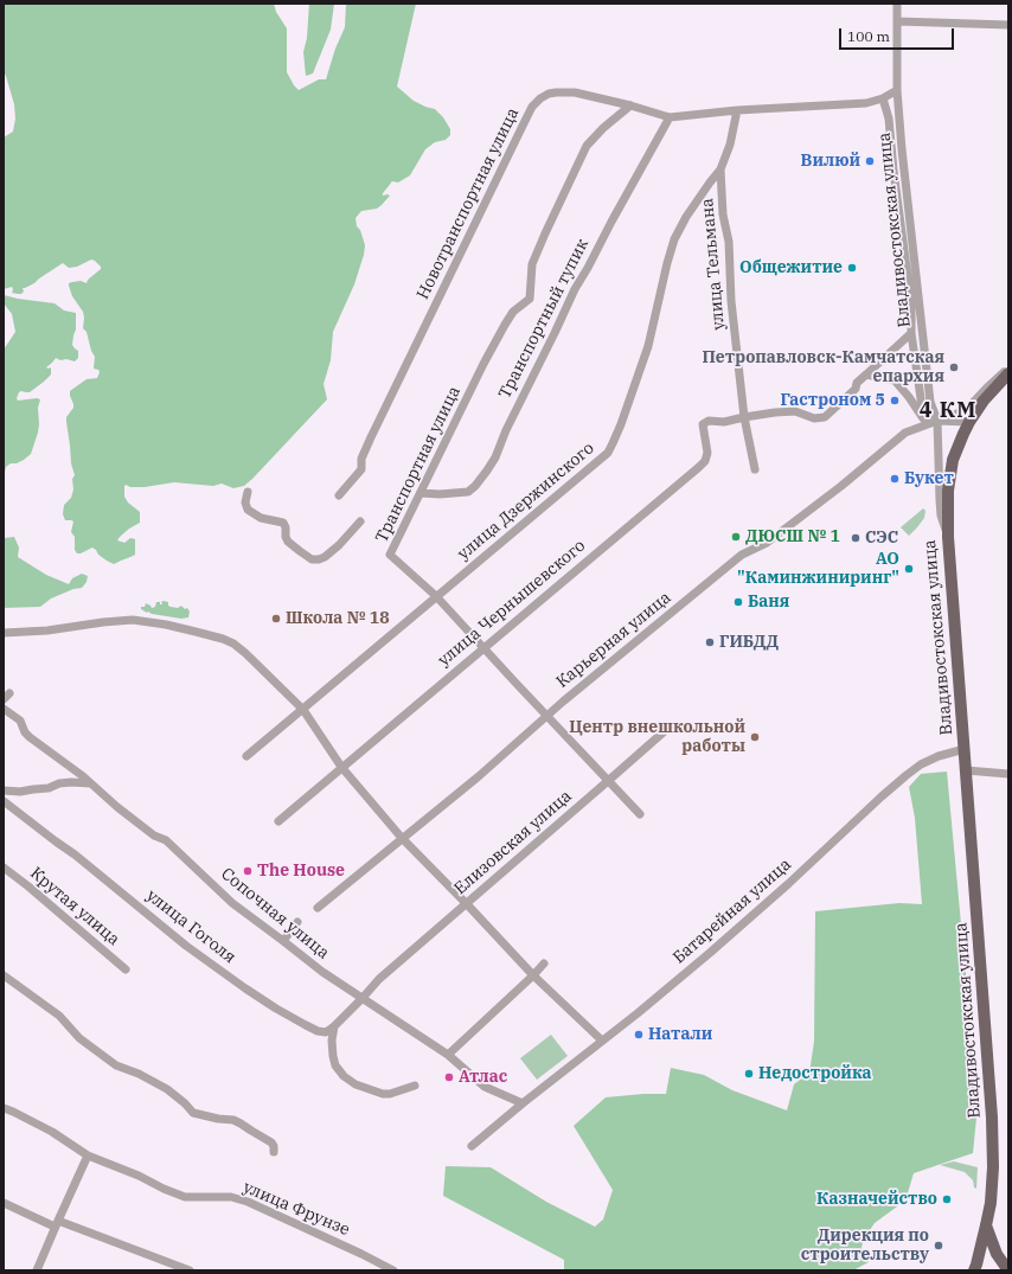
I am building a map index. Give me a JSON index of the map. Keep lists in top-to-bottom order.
{
  "streets": {
    "main road": ["Владивостокская улица"],
    "street": [
      "Новотранспортная улица",
      "улица Тельмана",
      "Транспортный тупик",
      "Транспортная улица",
      "улица Дзержинского",
      "улица Чернышевского",
      "Карьерная улица",
      "Елизовская улица",
      "Крутая улица",
      "Батарейная улица",
      "Сопочная улица",
      "улица Гоголя",
      "улица Фрунзе"
    ]
  },
  "crossings": [
    ["Новотранспортная улица", "Владивостокская улица"],
    ["Новотранспортная улица", "Транспортный тупик"],
    ["Новотранспортная улица", "Транспортная улица"],
    ["Новотранспортная улица", "улица Дзержинского"],
    ["Владивостокская улица", "Карьерная улица"],
    ["Владивостокская улица", "Батарейная улица"],
    ["улица Тельмана", "улица Дзержинского"],
    ["улица Тельмана", "улица Чернышевского"],
    ["Транспортный тупик", "Транспортная улица"],
    ["Транспортная улица", "улица Дзержинского"],
    ["Транспортная улица", "улица Чернышевского"],
    ["Транспортная улица", "Карьерная улица"],
    ["Транспортная улица", "Елизовская улица"],
    ["Елизовская улица", "Сопочная улица"],
    ["Батарейная улица", "Сопочная улица"]
  ],
  "districts": ["4 КМ"],
  "places": [
    "Вилюй",
    "Общежитие",
    "Петропавловск-Камчатская епархия",
    "Гастроном 5",
    "Букет",
    "ДЮСШ № 1",
    "СЭС",
    "АО \"Каминжиниринг\"",
    "Баня",
    "Школа № 18",
    "ГИБДД",
    "Центр внешкольной работы",
    "The House",
    "Натали",
    "Недостройка",
    "Атлас",
    "Казначейство",
    "Дирекция по строительству"
  ],
  "scale_bar": "100 m"
}
